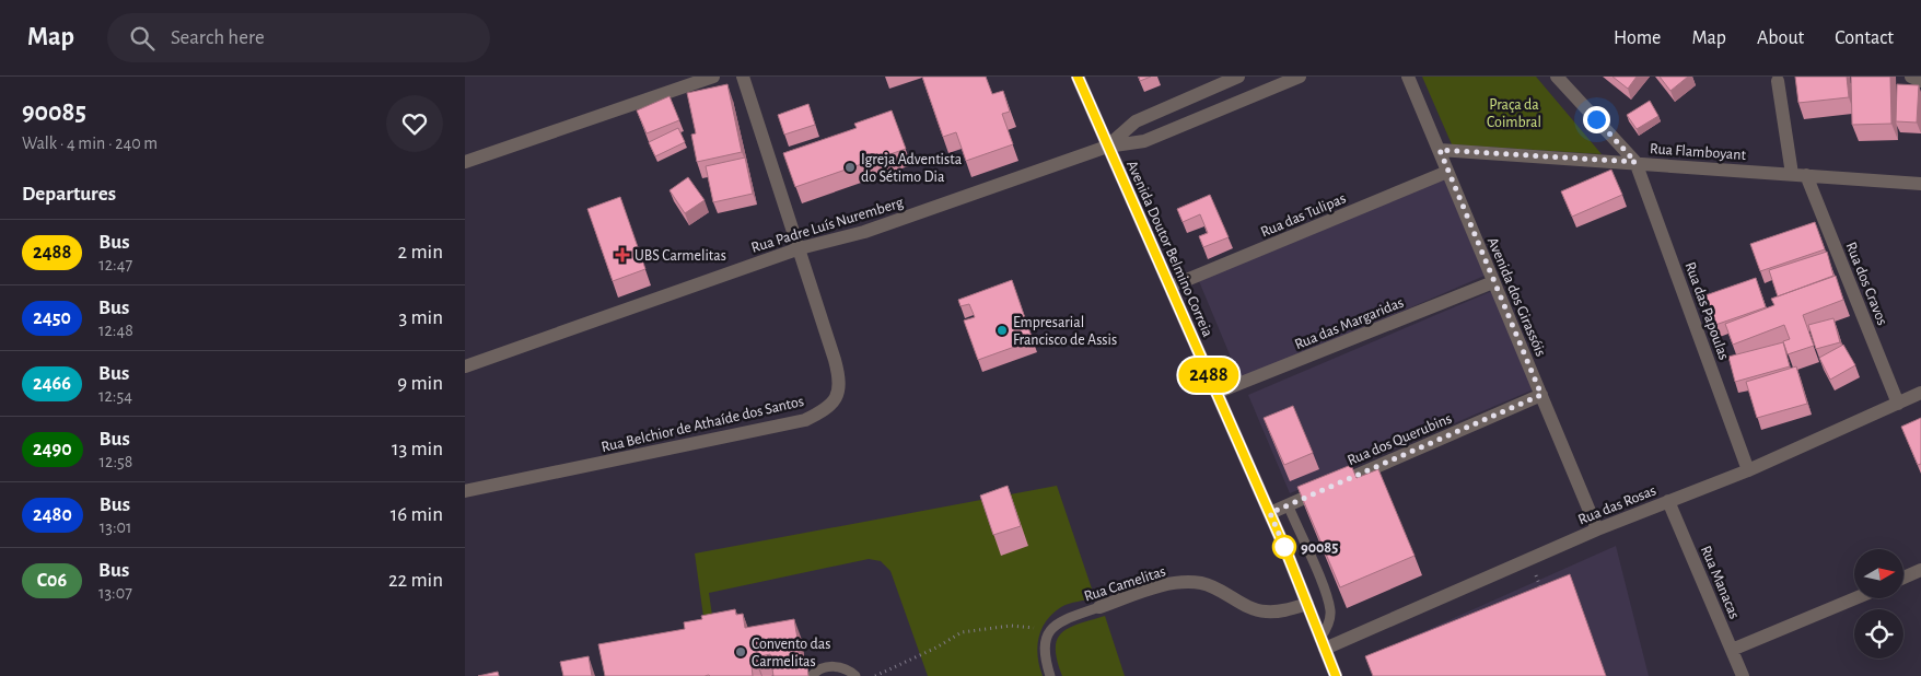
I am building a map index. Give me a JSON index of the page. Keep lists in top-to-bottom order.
{
  "streets": {
    "main road": ["Avenida Doutor Belmino Correia"],
    "street": [
      "Rua Flamboyant",
      "Rua das Tulipas",
      "Rua Padre Luís Nuremberg",
      "Rua dos Cravos",
      "Avenida dos Girassóis",
      "Rua das Papoulas",
      "Rua das Margaridas",
      "Rua Belchior de Athaíde dos Santos",
      "Rua dos Querubins",
      "Rua das Rosas",
      "Rua Manacas",
      "Rua Camelitas"
    ]
  },
  "crossings": [
    ["Rua Flamboyant", "Rua dos Cravos"],
    ["Rua Flamboyant", "Avenida dos Girassóis"],
    ["Rua Flamboyant", "Rua das Papoulas"],
    ["Rua das Tulipas", "Avenida Doutor Belmino Correia"],
    ["Rua das Tulipas", "Avenida dos Girassóis"],
    ["Rua Padre Luís Nuremberg", "Avenida Doutor Belmino Correia"],
    ["Rua Padre Luís Nuremberg", "Rua Belchior de Athaíde dos Santos"],
    ["Avenida Doutor Belmino Correia", "Rua das Margaridas"],
    ["Avenida Doutor Belmino Correia", "Rua dos Querubins"],
    ["Avenida Doutor Belmino Correia", "Rua das Rosas"],
    ["Avenida Doutor Belmino Correia", "Rua Camelitas"],
    ["Rua dos Cravos", "Rua das Rosas"],
    ["Avenida dos Girassóis", "Rua das Margaridas"],
    ["Avenida dos Girassóis", "Rua dos Querubins"],
    ["Avenida dos Girassóis", "Rua das Rosas"],
    ["Rua das Papoulas", "Rua das Rosas"],
    ["Rua das Rosas", "Rua Manacas"]
  ],
  "parks": ["Praça da Coimbral"],
  "places": {
    "other": [
      "Igreja Adventista do Sétimo Dia",
      "Empresarial Francisco de Assis",
      "90085",
      "Convento das Carmelitas"
    ],
    "health": ["UBS Carmelitas"]
  },
  "lines": ["bus line 2488"],
  "north": "right",
  "page": {
    "header": "Map",
    "search": "Search here",
    "nav": [
      "Home",
      "Map",
      "About",
      "Contact"
    ],
    "heading": [
      ["90085", "Walk · 4 min · 240 m"],
      "Departures"
    ],
    "on_map": "2488",
    "list": [
      {
        "mark": "2488",
        "name": "Bus",
        "note": "12:47",
        "value": "2 min"
      },
      {
        "mark": "2450",
        "name": "Bus",
        "note": "12:48",
        "value": "3 min"
      },
      {
        "mark": "2466",
        "name": "Bus",
        "note": "12:54",
        "value": "9 min"
      },
      {
        "mark": "2490",
        "name": "Bus",
        "note": "12:58",
        "value": "13 min"
      },
      {
        "mark": "2480",
        "name": "Bus",
        "note": "13:01",
        "value": "16 min"
      },
      {
        "mark": "C06",
        "name": "Bus",
        "note": "13:07",
        "value": "22 min"
      }
    ]
  }
}
